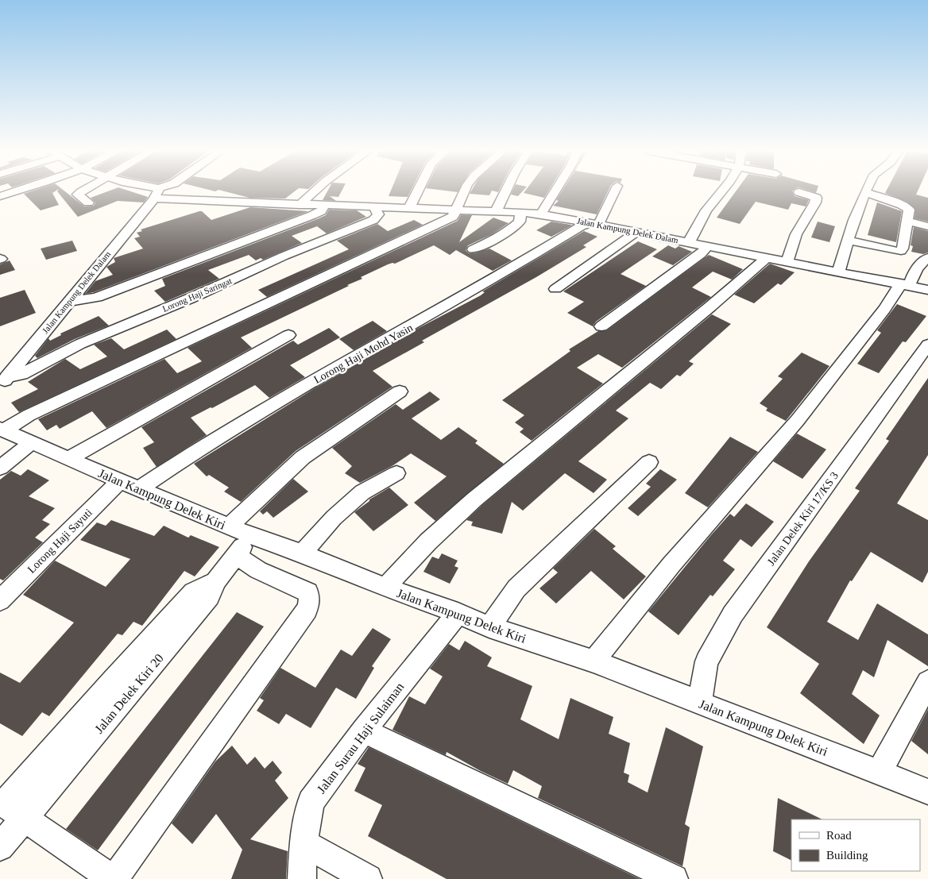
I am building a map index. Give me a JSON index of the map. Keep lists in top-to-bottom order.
{
  "streets": {
    "street": [
      "Jalan Kampung Delek Dalam",
      "Lorong Haji Saringat",
      "Lorong Haji Mohd Yasin",
      "Jalan Kampung Delek Kiri",
      "Jalan Delek Kiri 17/KS 3",
      "Lorong Haji Sayuti",
      "Jalan Delek Kiri 20",
      "Jalan Surau Haji Sulaiman"
    ]
  },
  "crossings": [
    ["Jalan Kampung Delek Dalam", "Lorong Haji Saringat"],
    ["Jalan Kampung Delek Dalam", "Lorong Haji Mohd Yasin"],
    ["Lorong Haji Mohd Yasin", "Jalan Kampung Delek Kiri"],
    ["Lorong Haji Mohd Yasin", "Lorong Haji Sayuti"],
    ["Jalan Kampung Delek Kiri", "Jalan Delek Kiri 17/KS 3"],
    ["Jalan Kampung Delek Kiri", "Lorong Haji Sayuti"],
    ["Jalan Kampung Delek Kiri", "Jalan Delek Kiri 20"],
    ["Jalan Kampung Delek Kiri", "Jalan Surau Haji Sulaiman"]
  ],
  "legend": ["Road", "Building"]
}
